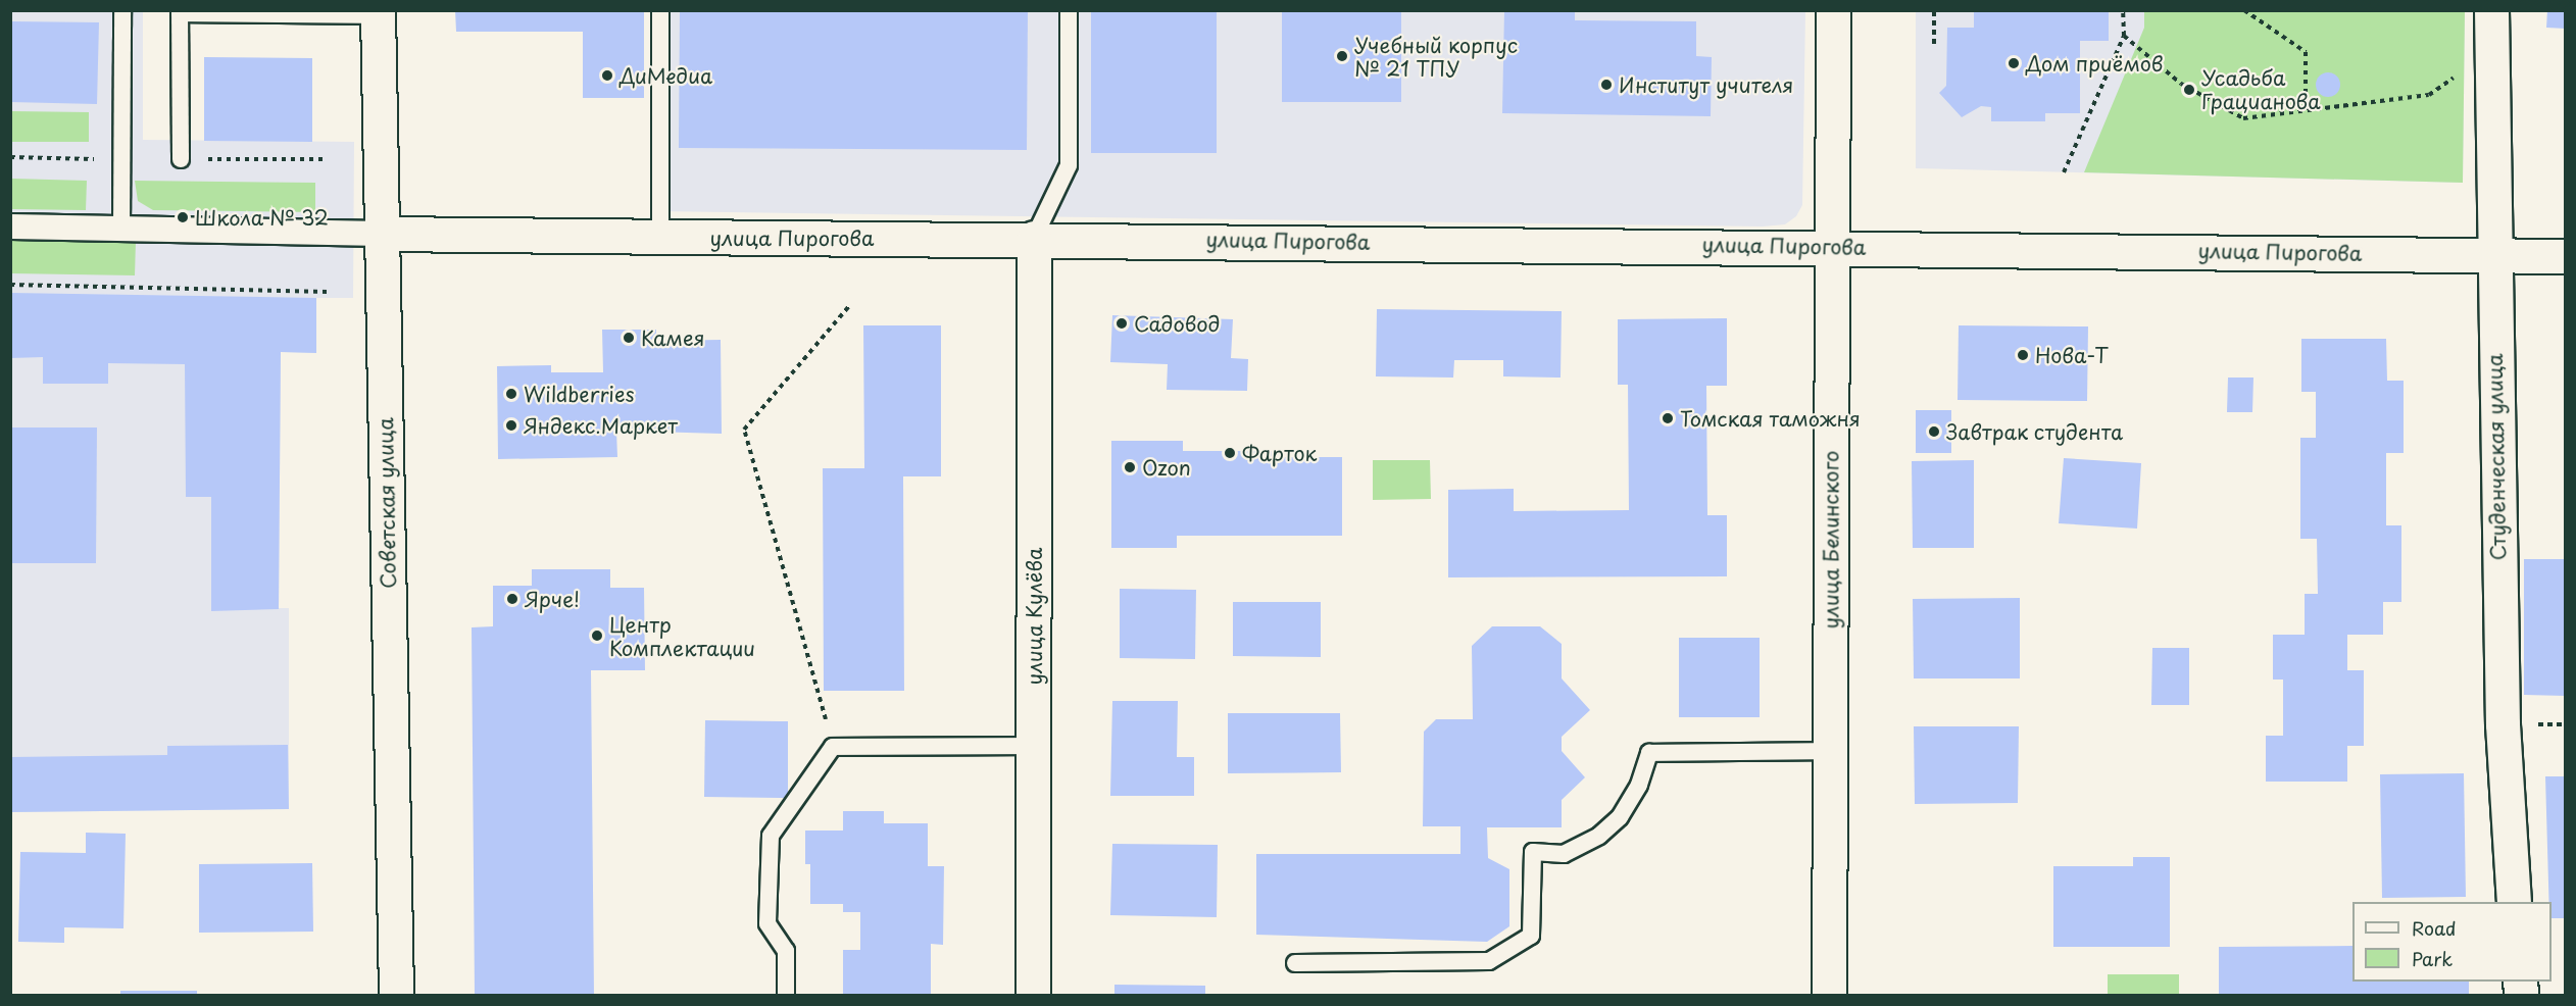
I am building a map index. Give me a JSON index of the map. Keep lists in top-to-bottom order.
{
  "streets": {
    "street": [
      "улица Пирогова",
      "Студенческая улица",
      "Советская улица",
      "улица Белинского",
      "улица Кулёва"
    ]
  },
  "crossings": [
    ["улица Пирогова", "Студенческая улица"],
    ["улица Пирогова", "Советская улица"],
    ["улица Пирогова", "улица Белинского"],
    ["улица Пирогова", "улица Кулёва"]
  ],
  "places": [
    "Учебный корпус № 21 ТПУ",
    "Дом приёмов",
    "ДиМедиа",
    "Институт учителя",
    "Усадьба Грацианова",
    "Школа № 32",
    "Садовод",
    "Камея",
    "Нова-Т",
    "Wildberries",
    "Томская таможня",
    "Яндекс.Маркет",
    "Завтрак студента",
    "Фарток",
    "Ozon",
    "Ярче!",
    "Центр Комплектации"
  ],
  "legend": ["Road", "Park"]
}
